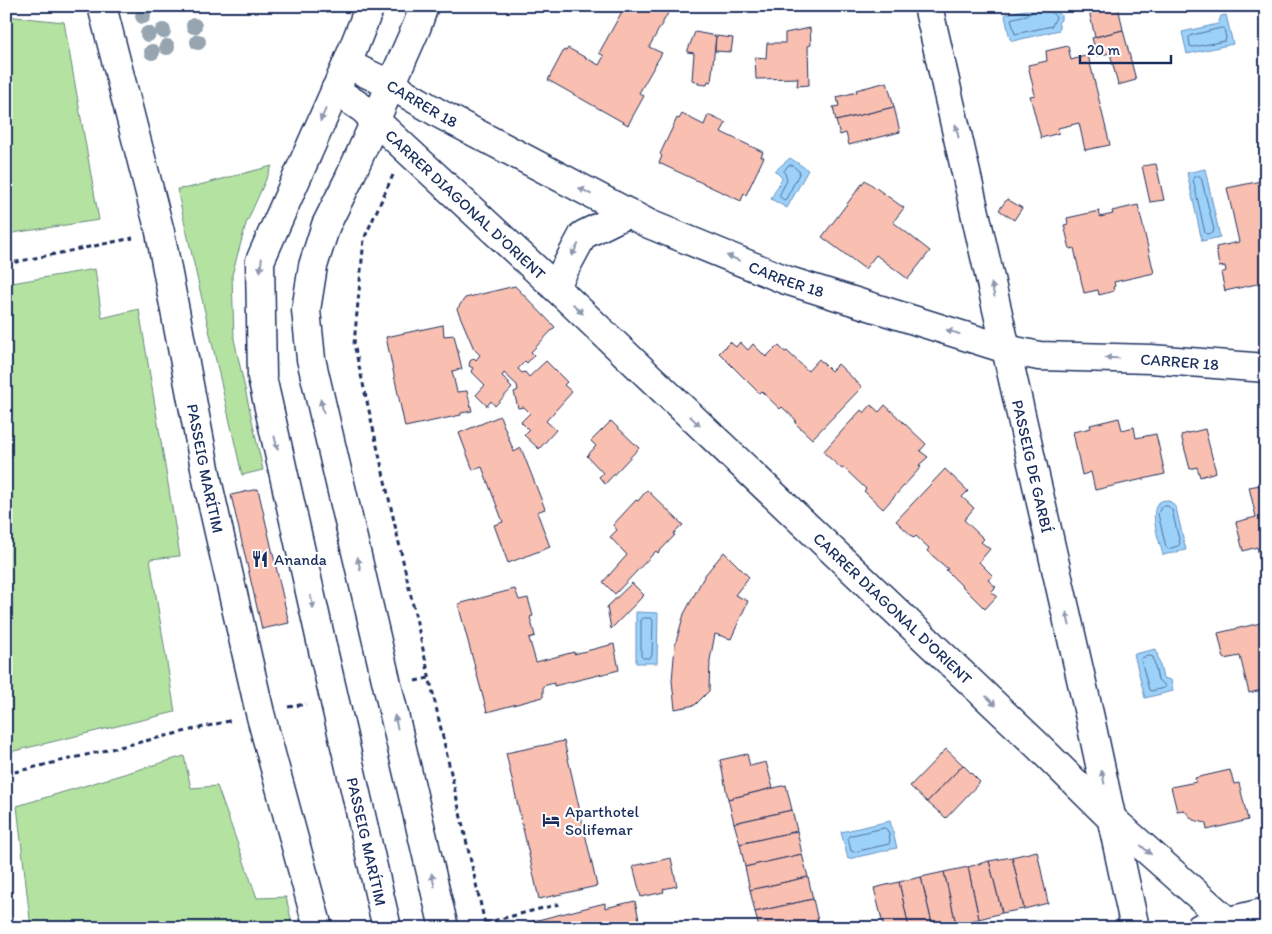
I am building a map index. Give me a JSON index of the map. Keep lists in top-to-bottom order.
{
  "streets": {
    "street": [
      "CARRER 18",
      "CARRER DIAGONAL D'ORIENT",
      "PASSEIG DE GARBÍ",
      "PASSEIG MARÍTIM"
    ]
  },
  "crossings": [
    ["CARRER 18", "CARRER DIAGONAL D'ORIENT"],
    ["CARRER 18", "PASSEIG DE GARBÍ"],
    ["CARRER 18", "PASSEIG MARÍTIM"],
    ["CARRER DIAGONAL D'ORIENT", "PASSEIG DE GARBÍ"]
  ],
  "one_way": ["CARRER 18", "CARRER DIAGONAL D'ORIENT", "PASSEIG DE GARBÍ"],
  "places": {
    "restaurant": ["Ananda"],
    "hotel": ["Aparthotel Solifemar"]
  },
  "scale_bar": "20 m"
}
